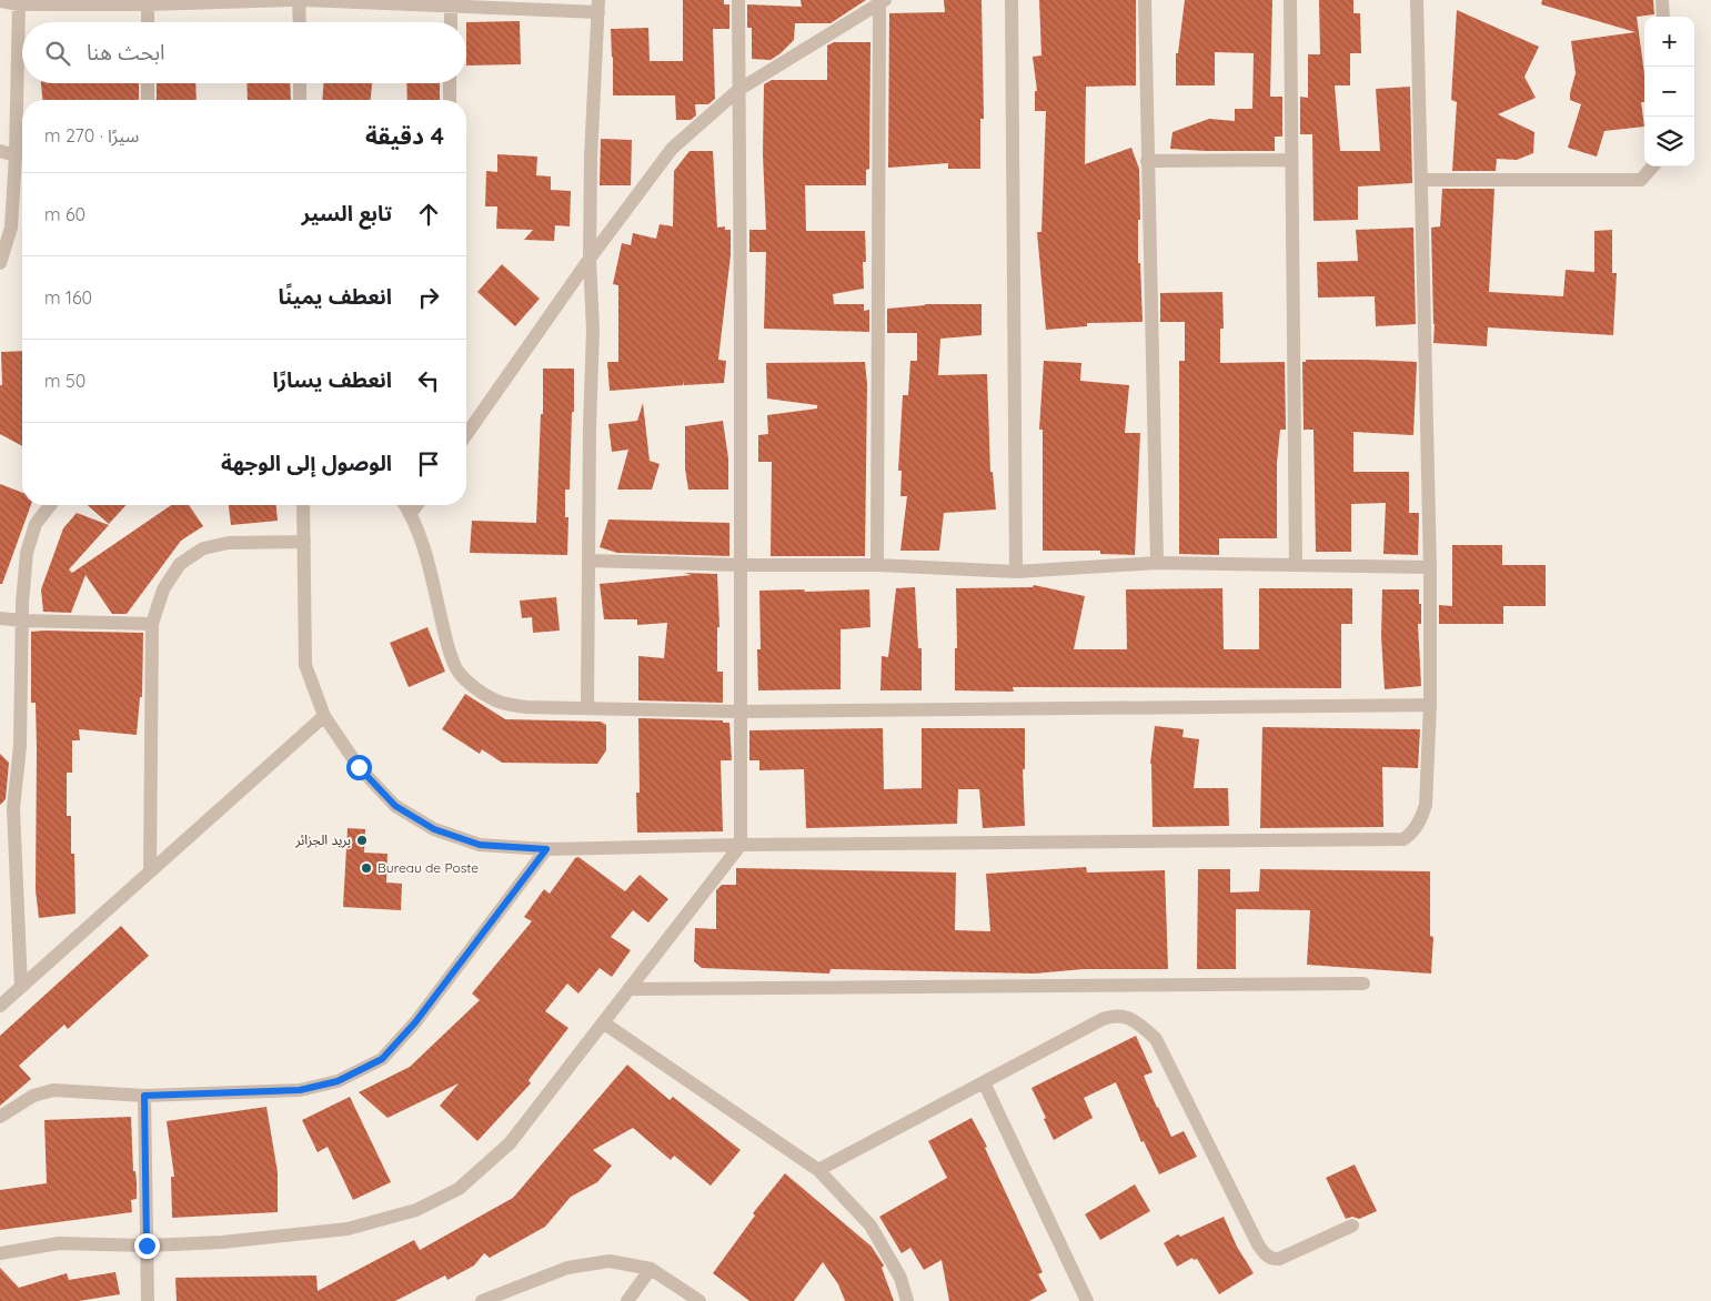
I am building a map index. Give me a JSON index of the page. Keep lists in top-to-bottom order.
{
  "places": ["بريد الجزائر", "Bureau de Poste"],
  "page": {
    "map_buttons": ["+", "−"],
    "search": "ابحث هنا",
    "heading": ["4 دقيقة", "سيرًا · 270 m"],
    "list": [
      ["تابع السير", "60 m"],
      ["انعطف يمينًا", "160 m"],
      ["انعطف يسارًا", "50 m"],
      "الوصول إلى الوجهة"
    ]
  }
}
